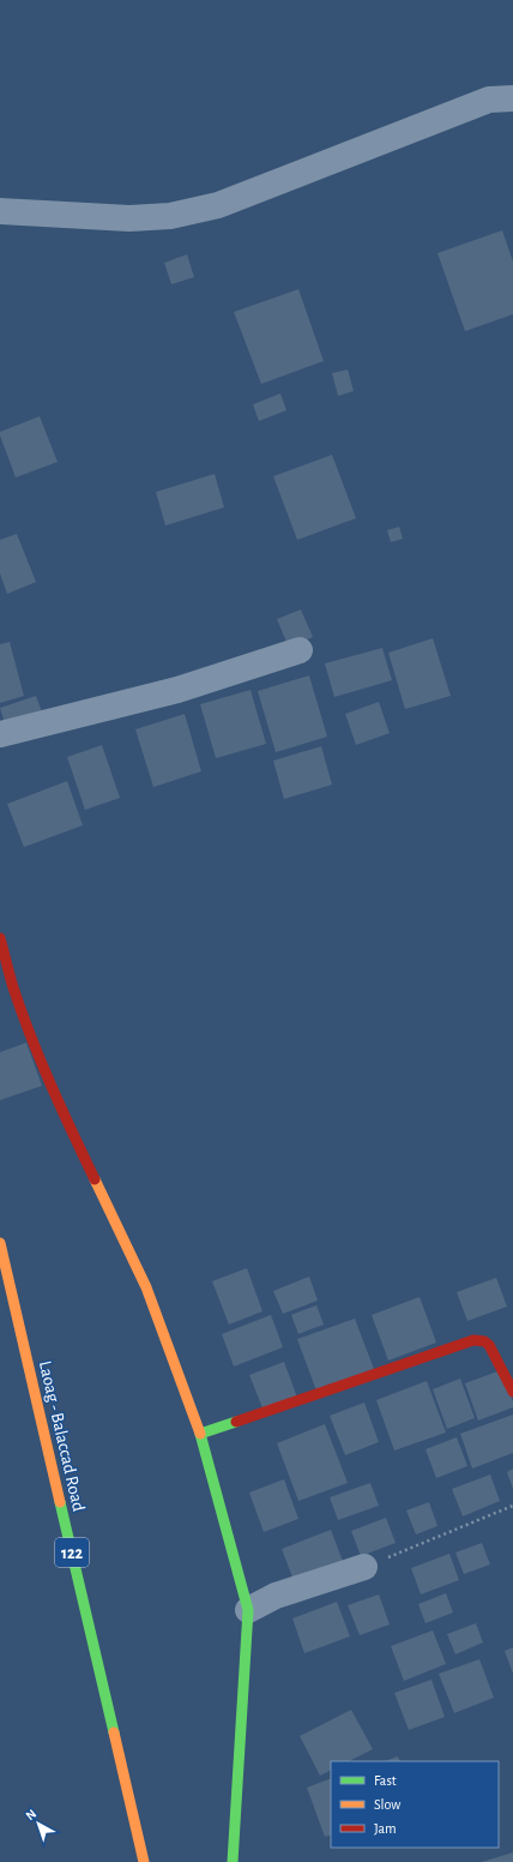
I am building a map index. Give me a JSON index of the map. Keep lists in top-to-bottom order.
{
  "streets": {
    "street": ["Laoag - Balaccad Road", "122"]
  },
  "legend": ["Fast", "Slow", "Jam"],
  "north": "top left"
}
